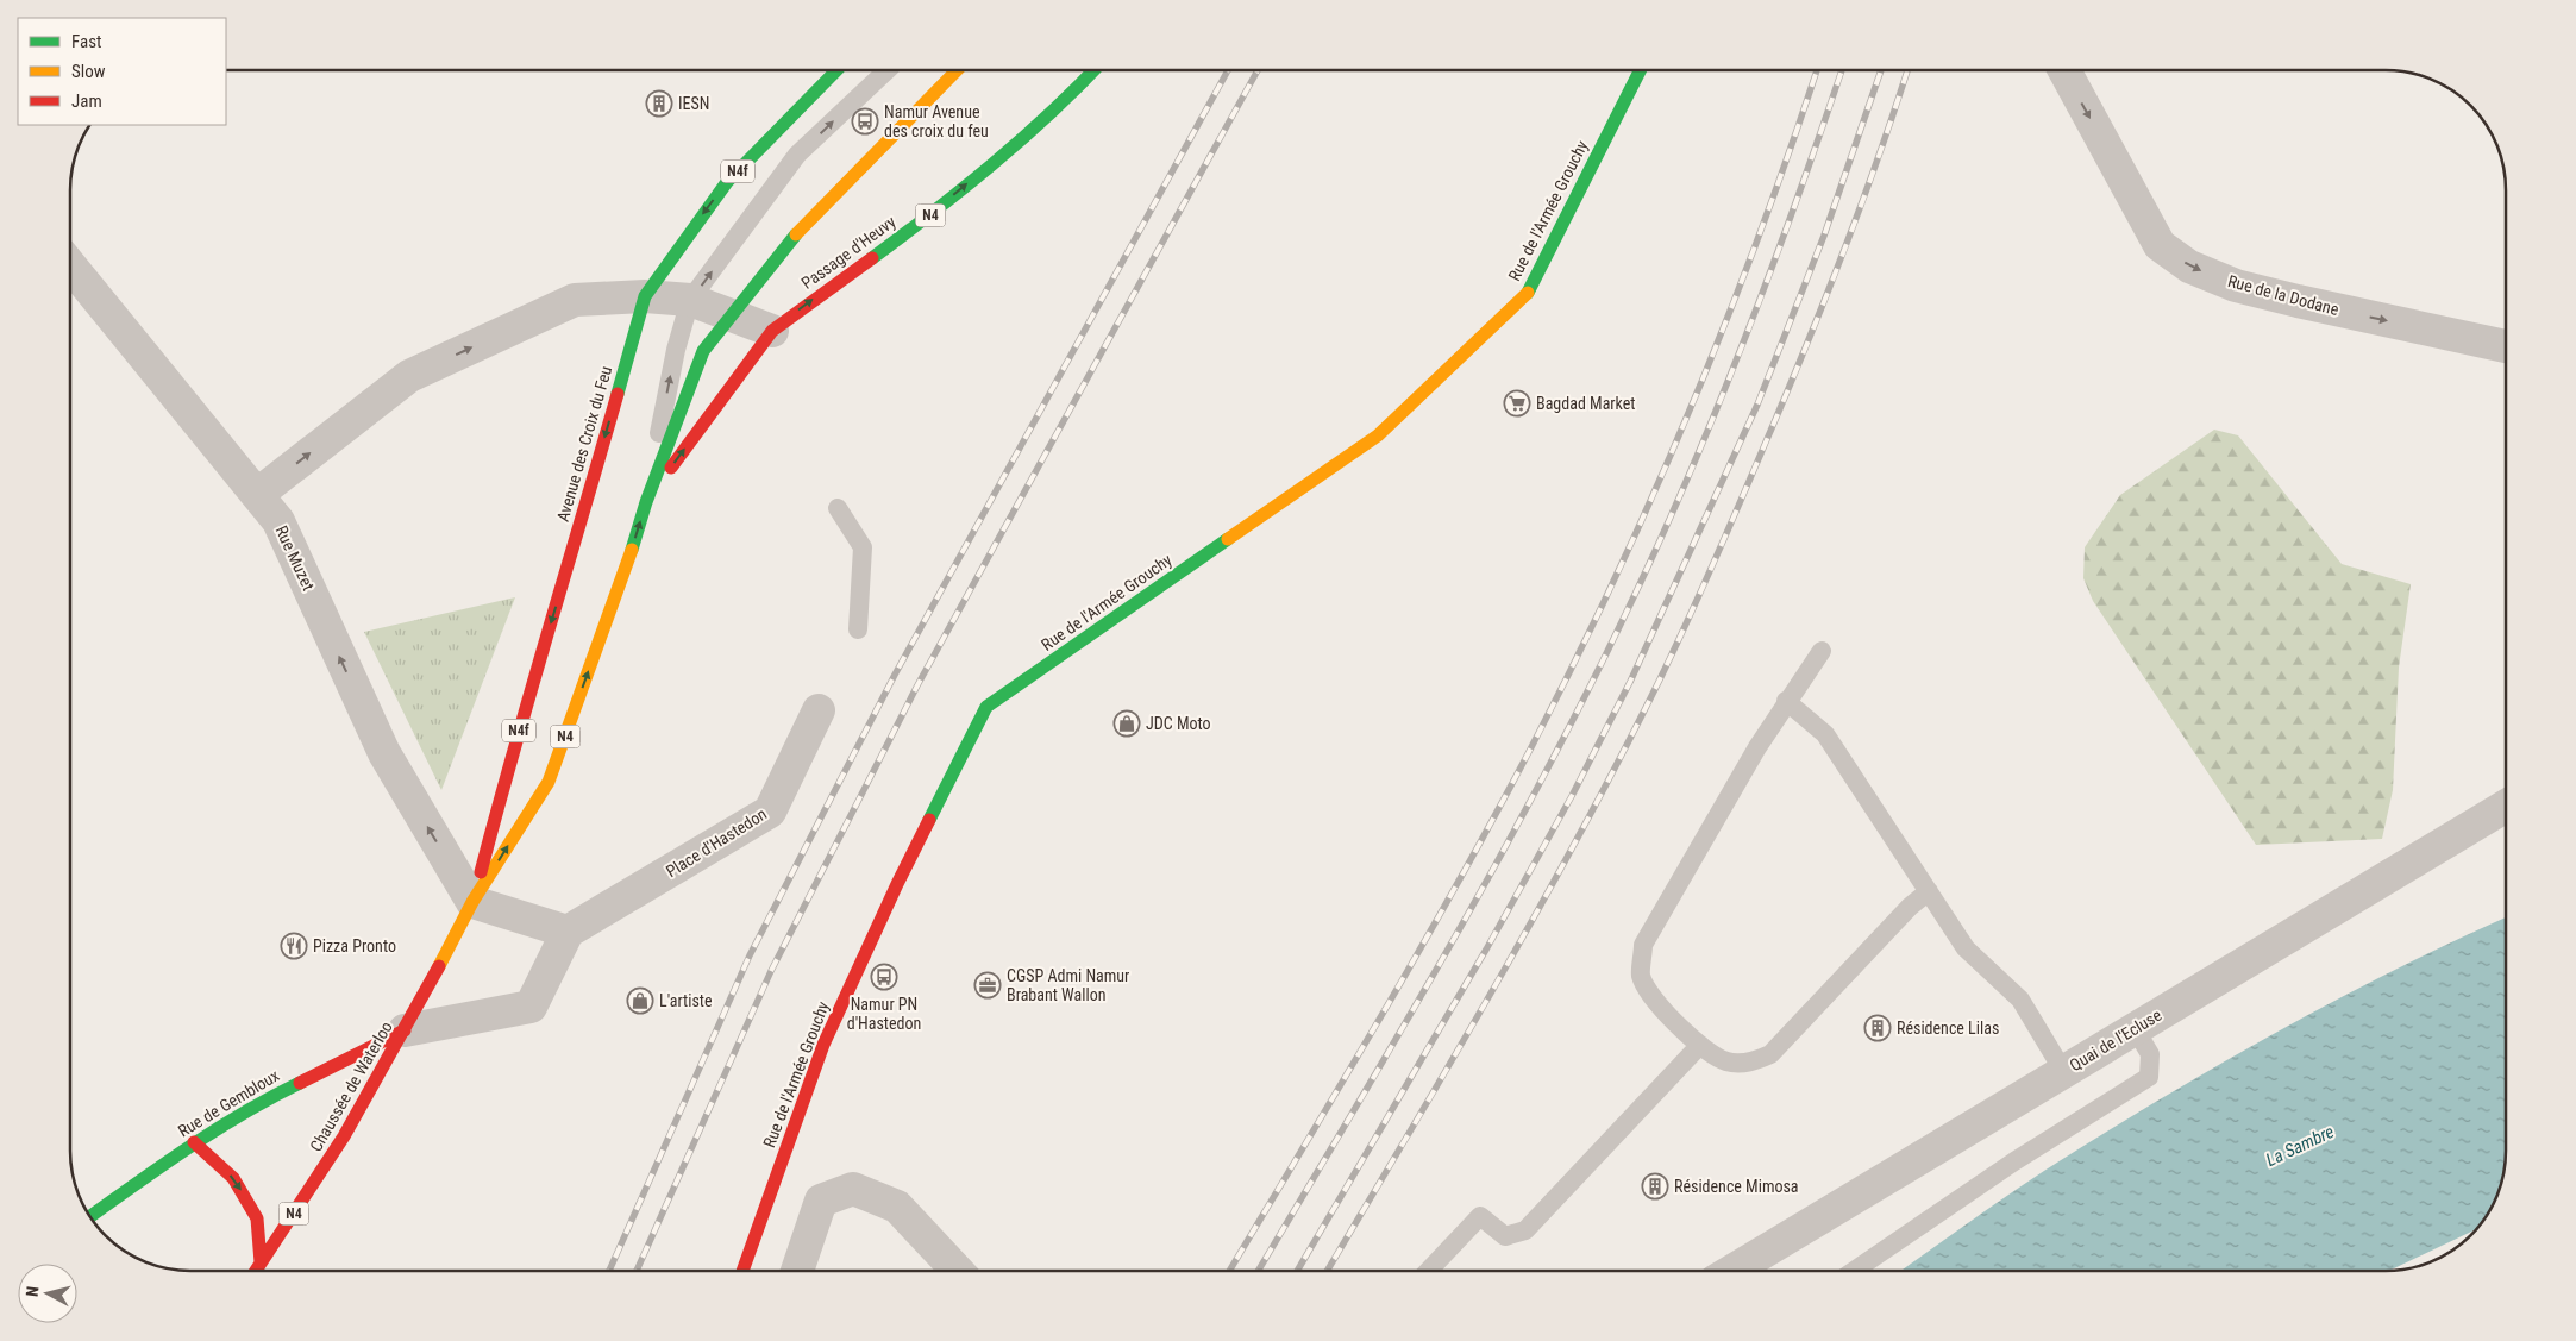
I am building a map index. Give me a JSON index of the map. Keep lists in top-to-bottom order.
{
  "streets": {
    "main road": [
      "N4f",
      "Rue de l'Armée Grouchy",
      "N4",
      "Passage d'Heuvy",
      "Avenue des Croix du Feu",
      "Chaussée de Waterloo",
      "Rue de Gembloux"
    ],
    "street": [
      "Rue de la Dodane",
      "Rue Muzet",
      "Place d'Hastedon",
      "Quai de l'Ecluse"
    ]
  },
  "crossings": [
    ["N4", "Passage d'Heuvy"],
    ["N4", "Avenue des Croix du Feu"],
    ["N4", "Rue Muzet"],
    ["N4", "Chaussée de Waterloo"],
    ["Avenue des Croix du Feu", "Rue Muzet"],
    ["Avenue des Croix du Feu", "Chaussée de Waterloo"],
    ["Rue Muzet", "Chaussée de Waterloo"],
    ["Chaussée de Waterloo", "Rue de Gembloux"]
  ],
  "one_way": ["Rue de la Dodane", "Rue Muzet"],
  "water": ["La Sambre"],
  "places": {
    "building": ["IESN", "Résidence Lilas", "Résidence Mimosa"],
    "bus stop": ["Namur Avenue des croix du feu", "Namur PN d'Hastedon"],
    "supermarket": ["Bagdad Market"],
    "shop": ["JDC Moto", "L'artiste"],
    "restaurant": ["Pizza Pronto"],
    "office": ["CGSP Admi Namur Brabant Wallon"]
  },
  "legend": ["Fast", "Slow", "Jam"],
  "north": "left"
}
